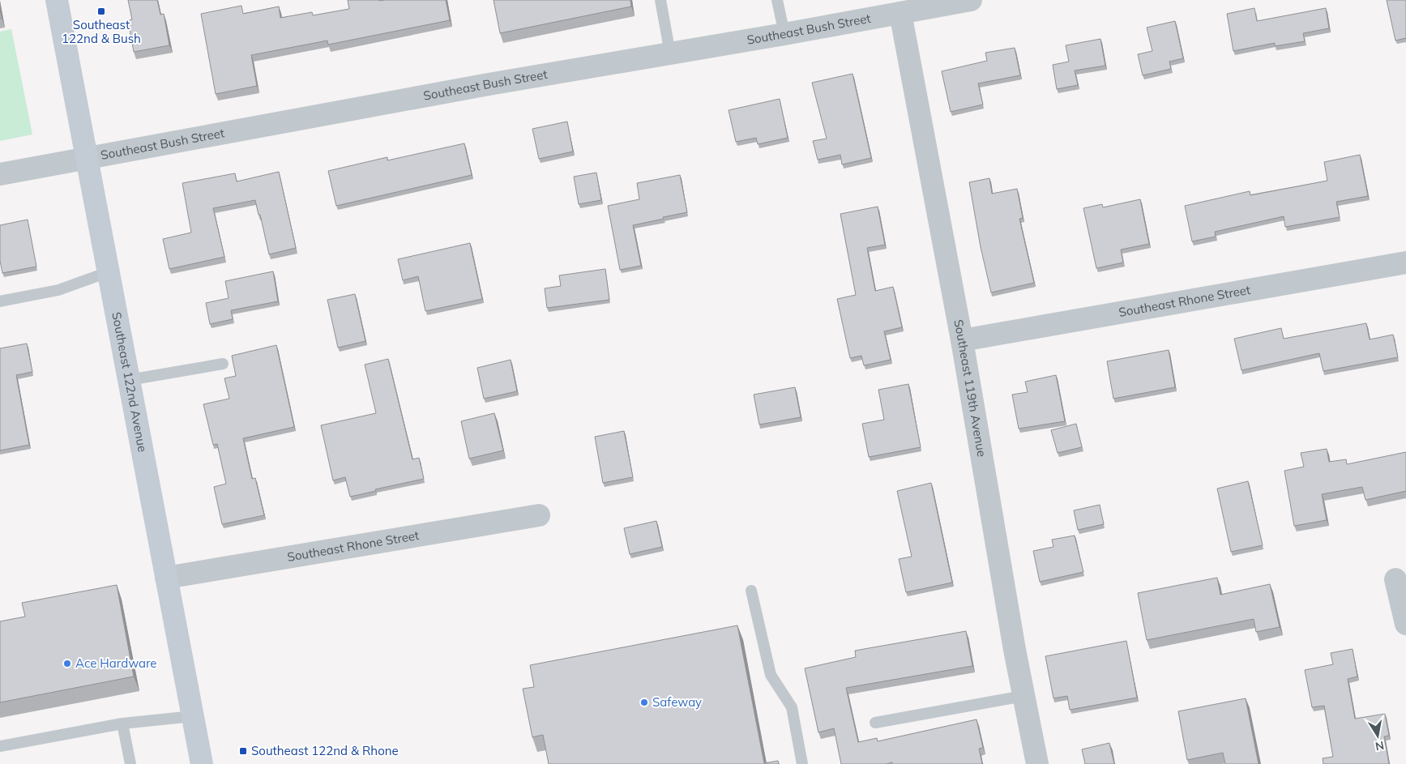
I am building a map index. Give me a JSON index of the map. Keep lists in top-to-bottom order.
{
  "streets": {
    "main road": ["Southeast 122nd Avenue"],
    "street": ["Southeast Bush Street", "Southeast Rhone Street", "Southeast 119th Avenue"]
  },
  "crossings": [
    ["Southeast Bush Street", "Southeast 122nd Avenue"],
    ["Southeast Bush Street", "Southeast 119th Avenue"],
    ["Southeast Rhone Street", "Southeast 122nd Avenue"],
    ["Southeast Rhone Street", "Southeast 119th Avenue"]
  ],
  "places": {
    "transit": ["Southeast 122nd & Bush", "Southeast 122nd & Rhone"],
    "other": ["Ace Hardware", "Safeway"]
  },
  "north": "bottom"
}
